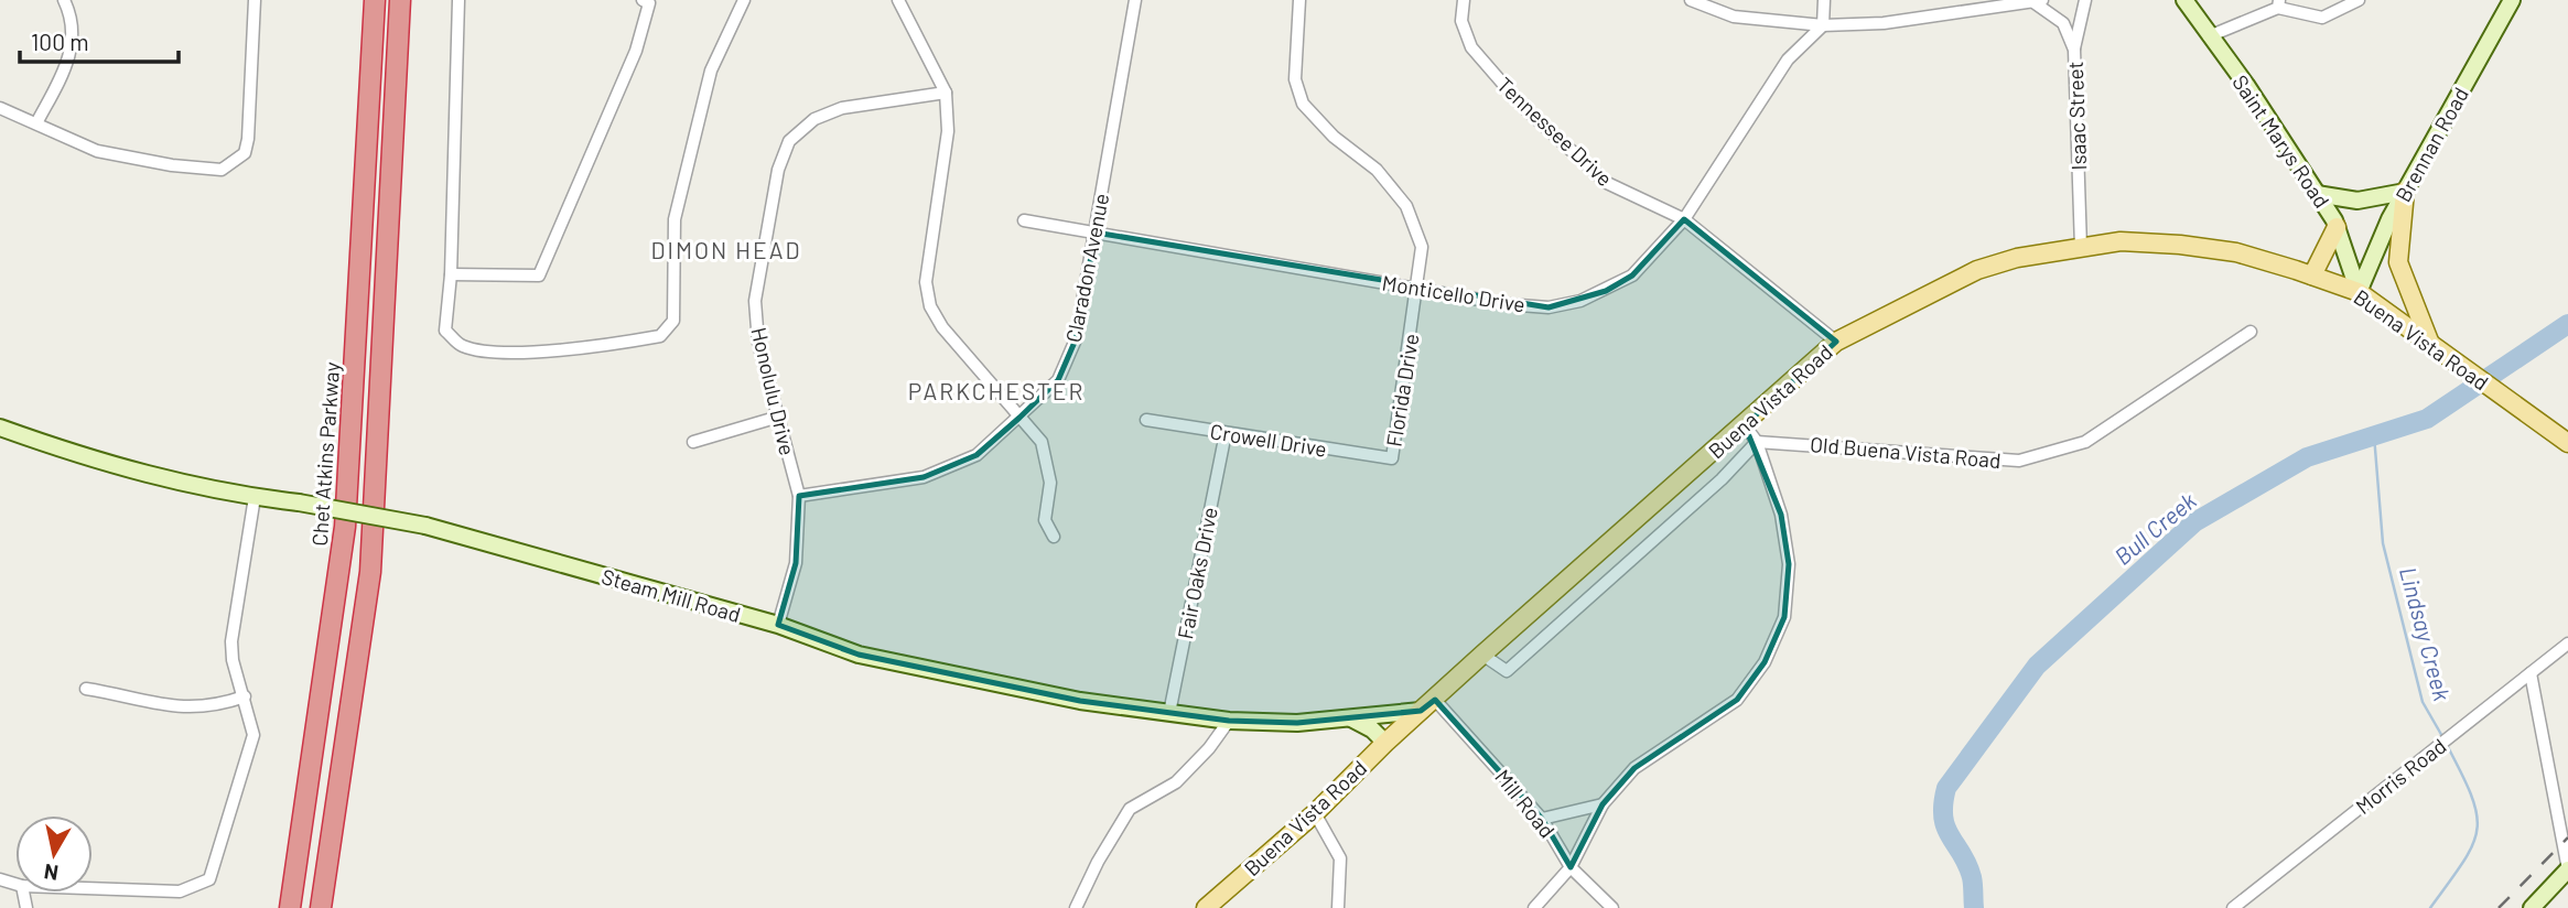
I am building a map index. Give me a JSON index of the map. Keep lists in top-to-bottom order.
{
  "streets": {
    "highway": ["Chet Atkins Parkway"],
    "main road": ["Buena Vista Road"],
    "street": [
      "Isaac Street",
      "Tennessee Drive",
      "Saint Marys Road",
      "Brennan Road",
      "Claradon Avenue",
      "Monticello Drive",
      "Florida Drive",
      "Honolulu Drive",
      "Crowell Drive",
      "Old Buena Vista Road",
      "Fair Oaks Drive",
      "Steam Mill Road",
      "Morris Road",
      "Mill Road"
    ]
  },
  "crossings": [
    ["Isaac Street", "Buena Vista Road"],
    ["Tennessee Drive", "Monticello Drive"],
    ["Tennessee Drive", "Buena Vista Road"],
    ["Saint Marys Road", "Brennan Road"],
    ["Saint Marys Road", "Buena Vista Road"],
    ["Brennan Road", "Buena Vista Road"],
    ["Claradon Avenue", "Monticello Drive"],
    ["Claradon Avenue", "Honolulu Drive"],
    ["Monticello Drive", "Florida Drive"],
    ["Buena Vista Road", "Steam Mill Road"],
    ["Buena Vista Road", "Mill Road"],
    ["Florida Drive", "Crowell Drive"],
    ["Honolulu Drive", "Steam Mill Road"],
    ["Crowell Drive", "Fair Oaks Drive"],
    ["Fair Oaks Drive", "Steam Mill Road"],
    ["Steam Mill Road", "Mill Road"]
  ],
  "districts": ["DIMON HEAD", "PARKCHESTER"],
  "water": ["Bull Creek", "Lindsay Creek"],
  "scale_bar": "100 m",
  "north": "bottom"
}
